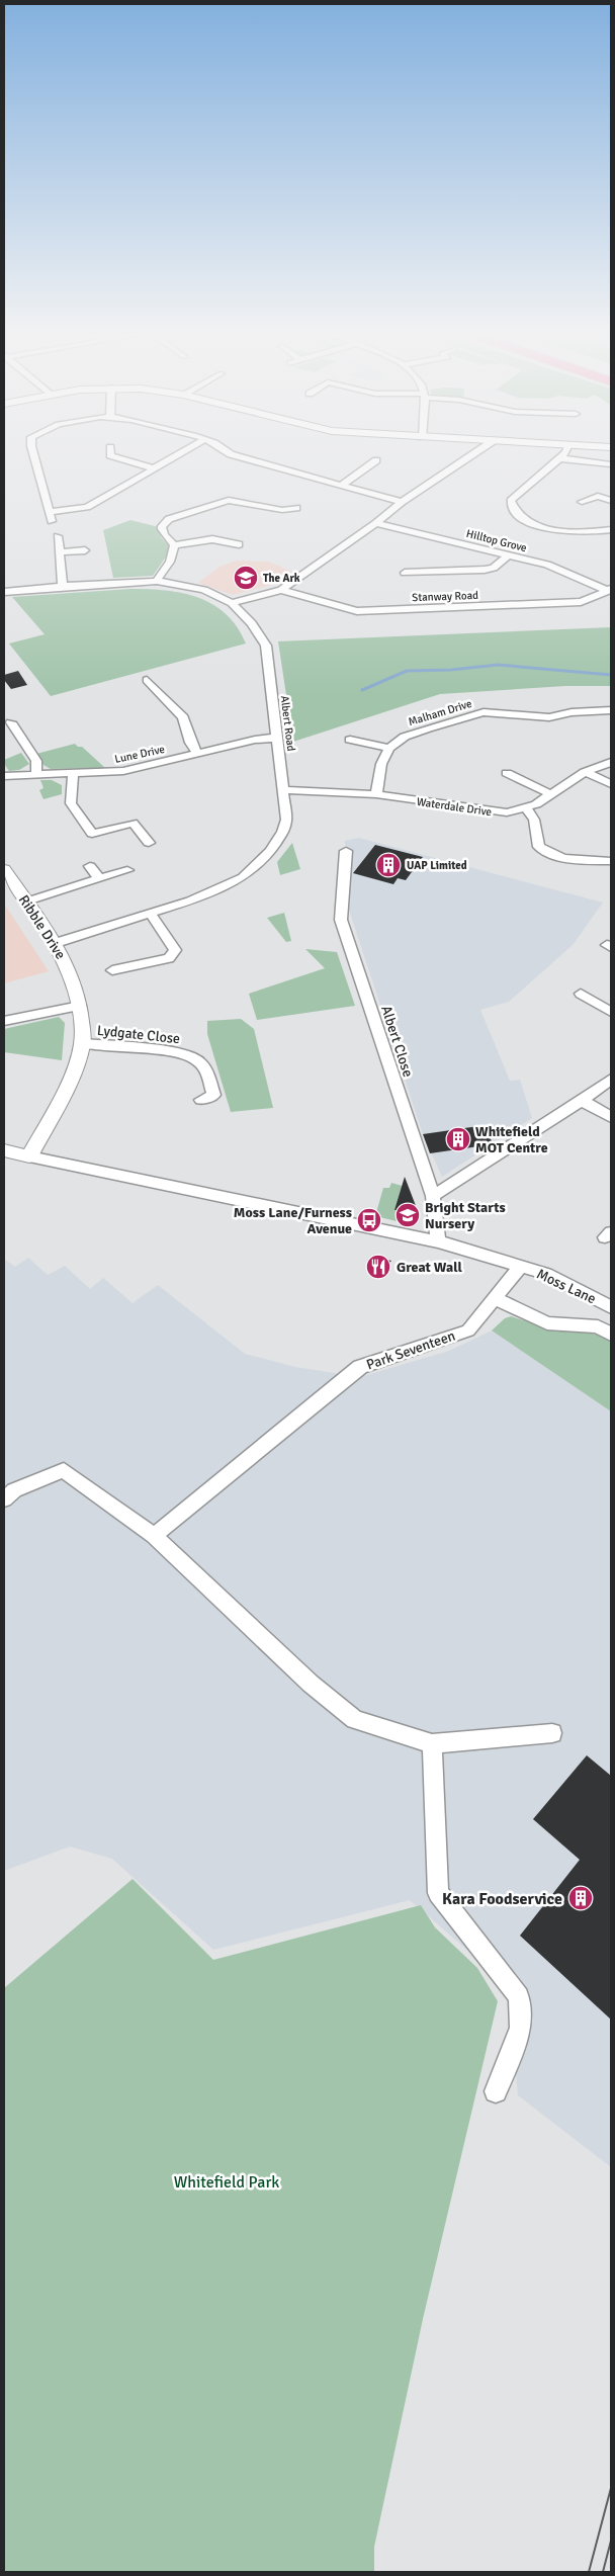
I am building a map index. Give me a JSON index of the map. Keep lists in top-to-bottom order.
{
  "streets": {
    "street": [
      "Hilltop Grove",
      "Stanway Road",
      "Malham Drive",
      "Albert Road",
      "Lune Drive",
      "Waterdale Drive",
      "Ribble Drive",
      "Lydgate Close",
      "Albert Close",
      "Moss Lane",
      "Park Seventeen"
    ]
  },
  "crossings": [
    ["Hilltop Grove", "Stanway Road"],
    ["Albert Road", "Lune Drive"],
    ["Albert Road", "Waterdale Drive"],
    ["Albert Road", "Ribble Drive"],
    ["Ribble Drive", "Lydgate Close"],
    ["Moss Lane", "Park Seventeen"]
  ],
  "parks": ["Whitefield Park"],
  "places": {
    "school or university": ["The Ark", "Bright Starts Nursery"],
    "building": ["UAP Limited", "Whitefield MOT Centre", "Kara Foodservice"],
    "bus stop": ["Moss Lane/Furness Avenue"],
    "restaurant": ["Great Wall"]
  }
}
